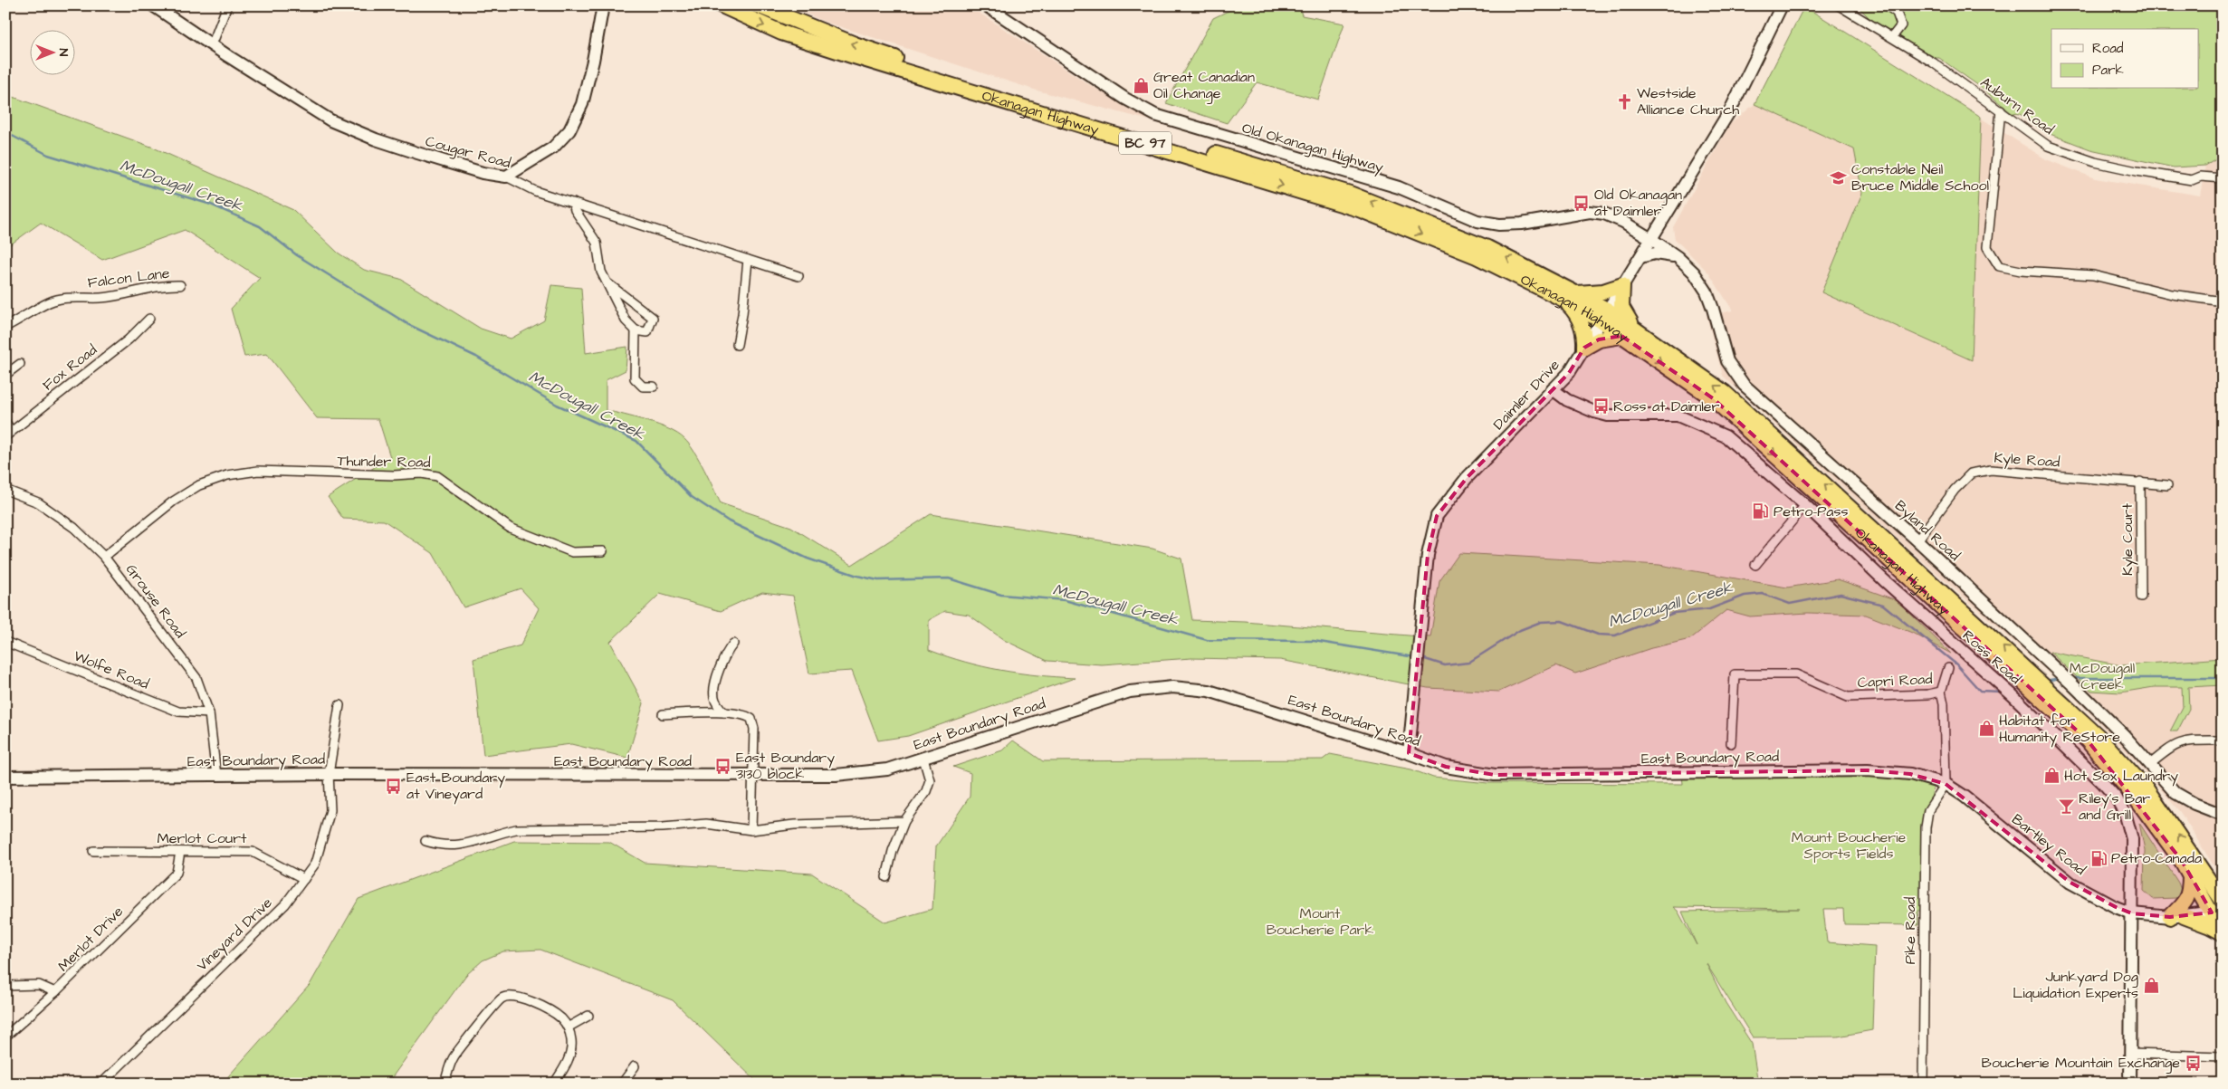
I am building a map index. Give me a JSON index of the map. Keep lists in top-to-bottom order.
{
  "streets": {
    "highway": ["Okanagan Highway", "BC 97"],
    "street": [
      "Auburn Road",
      "Old Okanagan Highway",
      "Cougar Road",
      "Falcon Lane",
      "Fox Road",
      "Daimler Drive",
      "Kyle Road",
      "Thunder Road",
      "Byland Road",
      "Kyle Court",
      "Grouse Road",
      "Ross Road",
      "Wolfe Road",
      "Capri Road",
      "East Boundary Road",
      "Merlot Court",
      "Bartley Road",
      "Pike Road",
      "Vineyard Drive",
      "Merlot Drive"
    ]
  },
  "crossings": [
    ["Okanagan Highway", "Daimler Drive"],
    ["Okanagan Highway", "Bartley Road"],
    ["Old Okanagan Highway", "Daimler Drive"],
    ["Old Okanagan Highway", "Byland Road"],
    ["Daimler Drive", "Byland Road"],
    ["Daimler Drive", "Ross Road"],
    ["Daimler Drive", "East Boundary Road"],
    ["Kyle Road", "Byland Road"],
    ["Kyle Road", "Kyle Court"],
    ["Thunder Road", "Grouse Road"],
    ["Grouse Road", "Wolfe Road"],
    ["Grouse Road", "East Boundary Road"],
    ["Ross Road", "Bartley Road"],
    ["Capri Road", "East Boundary Road"],
    ["Capri Road", "Bartley Road"],
    ["Capri Road", "Pike Road"],
    ["East Boundary Road", "Bartley Road"],
    ["East Boundary Road", "Pike Road"],
    ["East Boundary Road", "Vineyard Drive"],
    ["Merlot Court", "Vineyard Drive"],
    ["Merlot Court", "Merlot Drive"],
    ["Bartley Road", "Pike Road"]
  ],
  "water": ["McDougall Creek"],
  "parks": ["McDougall Creek", "Mount Boucherie Sports Fields", "Mount Boucherie Park"],
  "places": {
    "shop": [
      "Great Canadian Oil Change",
      "Habitat for Humanity ReStore",
      "Hot Sox Laundry",
      "Junkyard Dog Liquidation Experts"
    ],
    "church": ["Westside Alliance Church"],
    "school or university": ["Constable Neil Bruce Middle School"],
    "bus stop": [
      "Old Okanagan at Daimler",
      "Ross at Daimler",
      "East Boundary 3130 block",
      "East Boundary at Vineyard",
      "Boucherie Mountain Exchange"
    ],
    "fuel station": ["Petro-Pass", "Petro-Canada"],
    "bar": ["Riley’s Bar and Grill"]
  },
  "legend": ["Road", "Park"],
  "north": "right"
}
